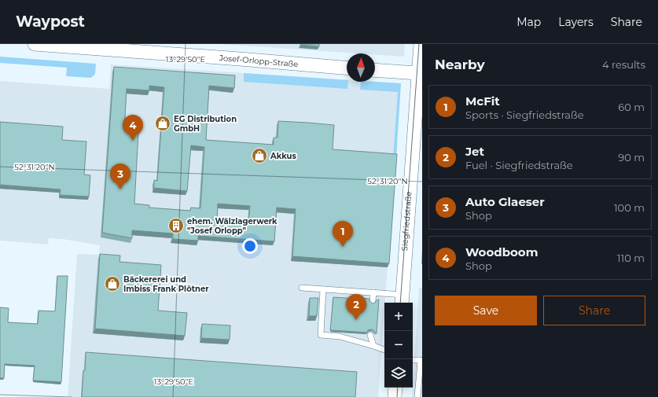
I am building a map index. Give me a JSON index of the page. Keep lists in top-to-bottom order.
{
  "streets": {
    "street": ["Josef-Orlopp-Straße", "Siegfriedstraße"]
  },
  "places": {
    "shop": ["EG Distribution GmbH", "Akkus", "Bäckererei und Imbiss Frank Plötner"],
    "building": ["ehem. Wälzlagerwerk \"Josef Orlopp\""]
  },
  "north": "top",
  "page": {
    "header": "Waypost",
    "nav": ["Map", "Layers", "Share"],
    "heading": ["Nearby", "4 results"],
    "list": [
      {
        "mark": "1",
        "name": "McFit",
        "note": "Sports · Siegfriedstraße",
        "value": "60 m"
      },
      {
        "mark": "2",
        "name": "Jet",
        "note": "Fuel · Siegfriedstraße",
        "value": "90 m"
      },
      {
        "mark": "3",
        "name": "Auto Glaeser",
        "note": "Shop",
        "value": "100 m"
      },
      {
        "mark": "4",
        "name": "Woodboom",
        "note": "Shop",
        "value": "110 m"
      }
    ],
    "pins": [
      "4",
      "3",
      "1",
      "2"
    ],
    "buttons": ["Save", "Share"],
    "map_buttons": ["+", "−"]
  },
  "coordinates": ["13°29'50\"E", "52°31'20\"N"]
}
